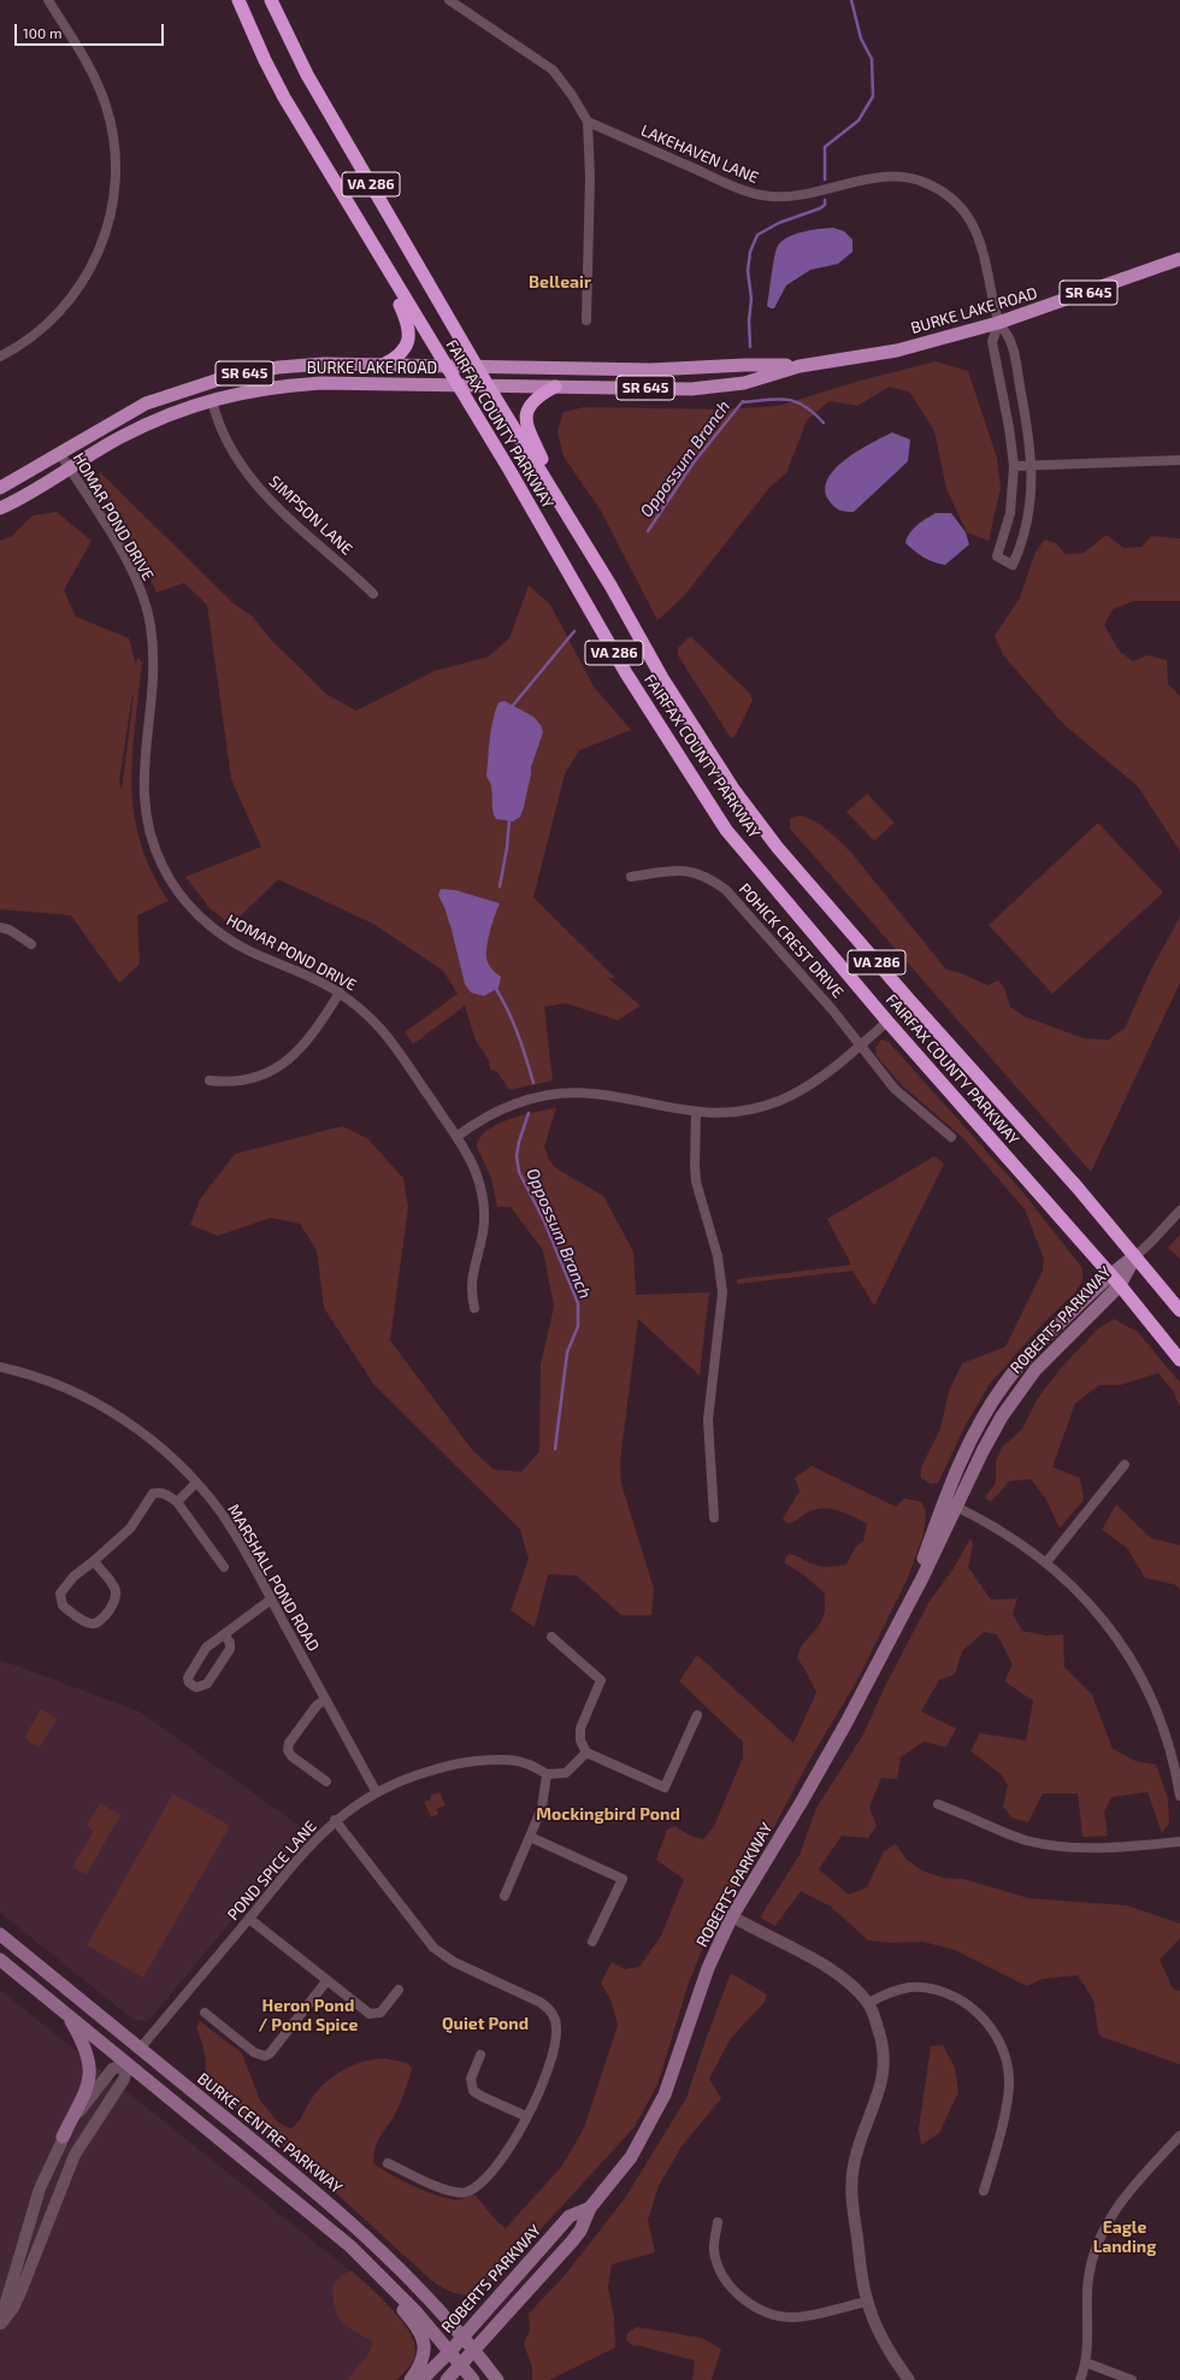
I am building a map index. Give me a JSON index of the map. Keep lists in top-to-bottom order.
{
  "streets": {
    "highway": ["VA 286", "FAIRFAX COUNTY PARKWAY"],
    "main road": [
      "SR 645",
      "BURKE LAKE ROAD",
      "ROBERTS PARKWAY",
      "BURKE CENTRE PARKWAY"
    ],
    "street": [
      "LAKEHAVEN LANE",
      "SIMPSON LANE",
      "HOMAR POND DRIVE",
      "POHICK CREST DRIVE",
      "MARSHALL POND ROAD",
      "POND SPICE LANE"
    ]
  },
  "crossings": [
    ["LAKEHAVEN LANE", "BURKE LAKE ROAD"],
    ["BURKE LAKE ROAD", "FAIRFAX COUNTY PARKWAY"],
    ["BURKE LAKE ROAD", "SIMPSON LANE"],
    ["BURKE LAKE ROAD", "HOMAR POND DRIVE"],
    ["FAIRFAX COUNTY PARKWAY", "ROBERTS PARKWAY"],
    ["ROBERTS PARKWAY", "BURKE CENTRE PARKWAY"],
    ["MARSHALL POND ROAD", "POND SPICE LANE"],
    ["POND SPICE LANE", "BURKE CENTRE PARKWAY"]
  ],
  "districts": [
    "Belleair",
    "Mockingbird Pond",
    "Heron Pond / Pond Spice",
    "Quiet Pond",
    "Eagle Landing"
  ],
  "water": ["Oppossum Branch"],
  "scale_bar": "100 m"
}
